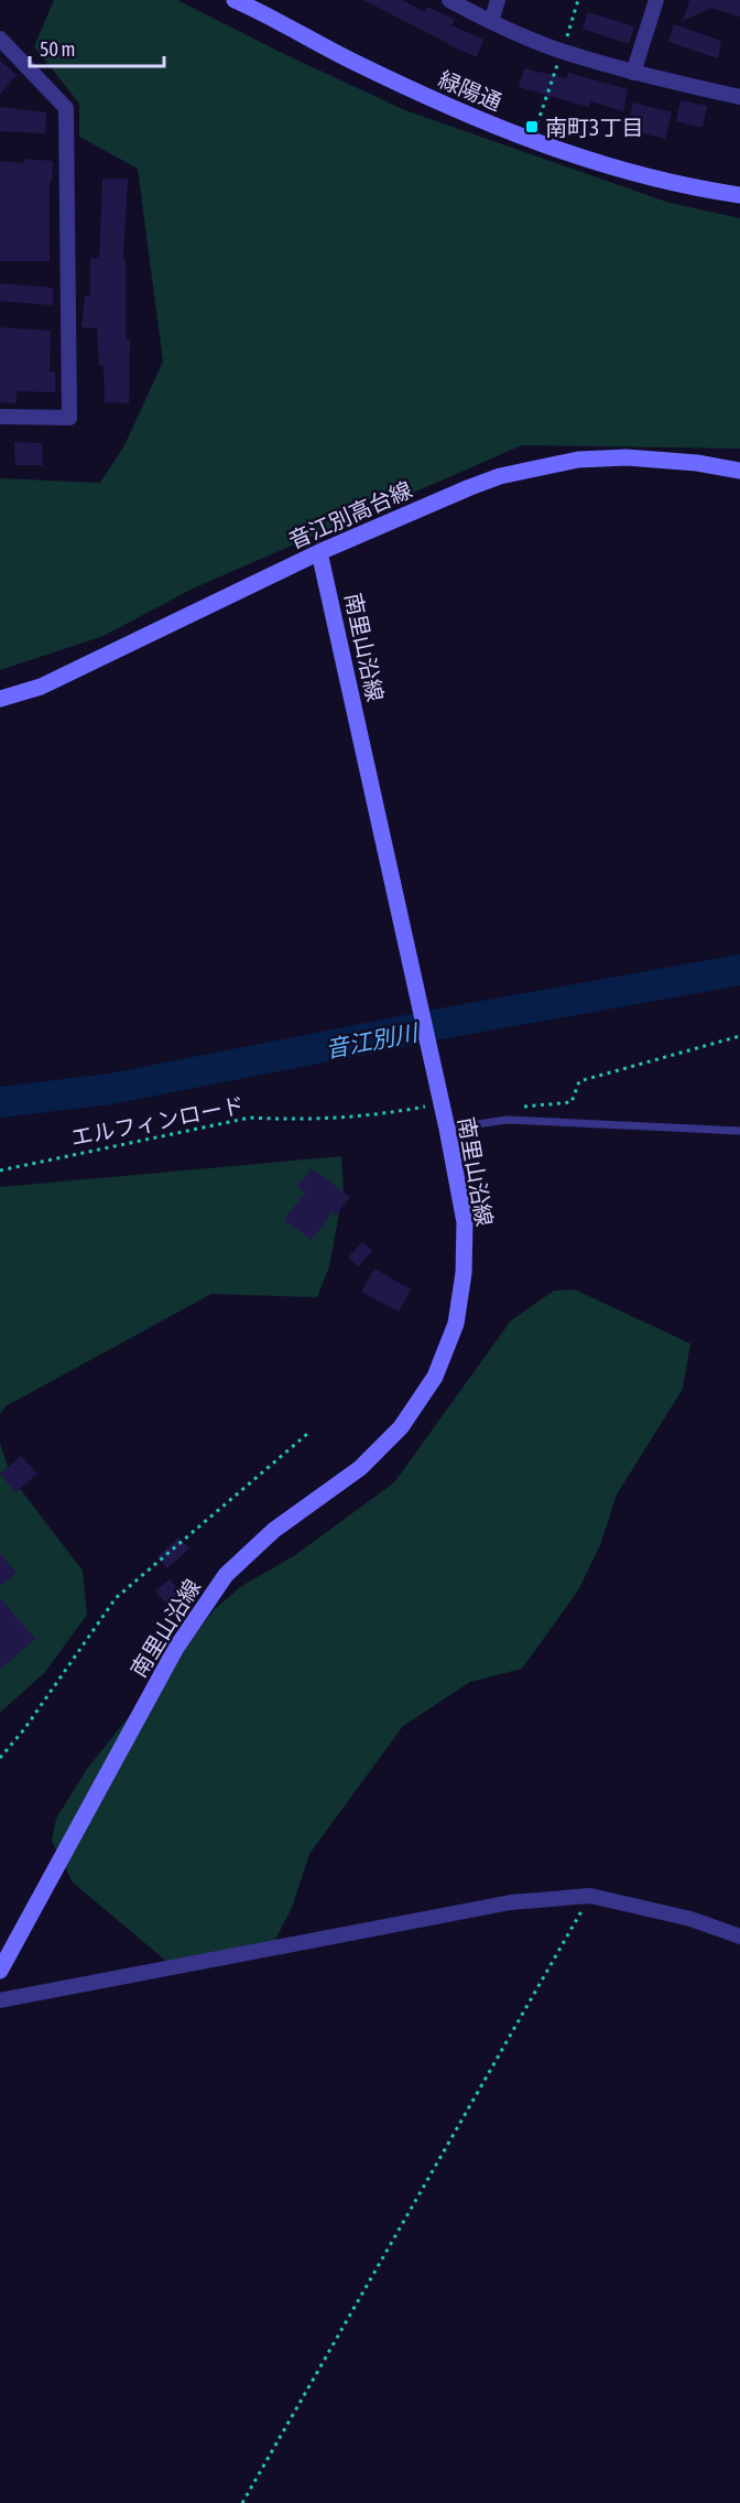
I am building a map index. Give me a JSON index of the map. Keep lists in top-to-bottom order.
{
  "streets": {
    "street": ["緑陽通", "音江別高台線", "南里山沿線"],
    "path": ["エルフィンロード"]
  },
  "crossings": [
    ["音江別高台線", "南里山沿線"],
    ["南里山沿線", "エルフィンロード"]
  ],
  "water": ["音江別川"],
  "places": {
    "transit": ["南町3丁目"]
  },
  "scale_bar": "50 m"
}
